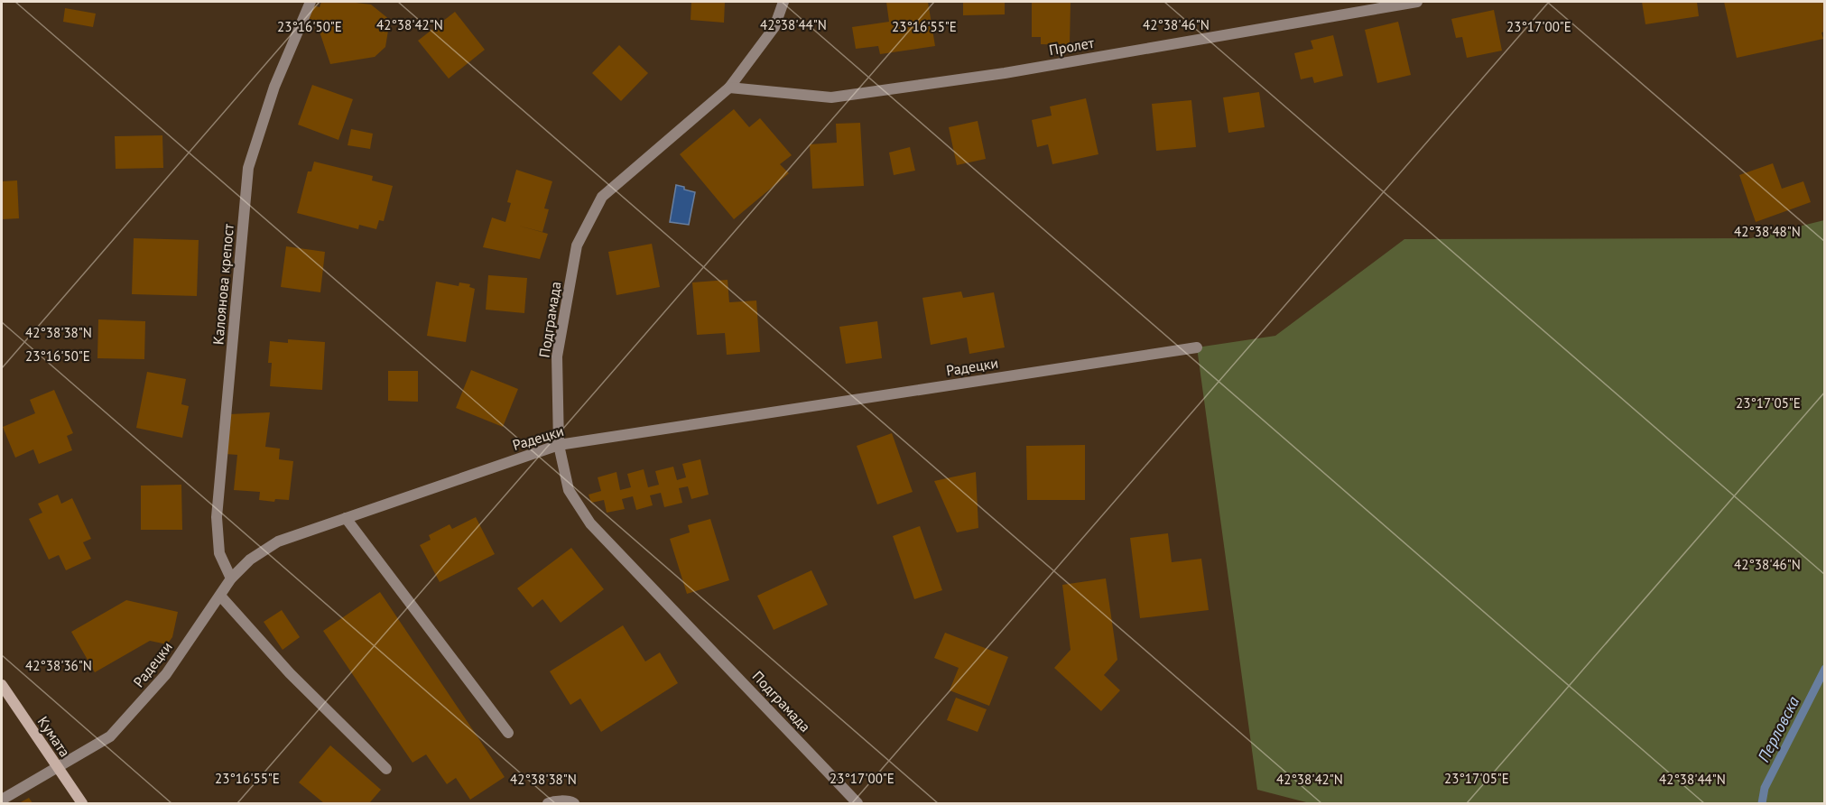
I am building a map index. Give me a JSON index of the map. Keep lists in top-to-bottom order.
{
  "streets": {
    "main road": ["Кумата"],
    "street": [
      "Пролет",
      "Калоянова крепост",
      "Подграмада",
      "Радецки"
    ]
  },
  "crossings": [
    ["Пролет", "Подграмада"],
    ["Калоянова крепост", "Радецки"],
    ["Подграмада", "Радецки"],
    ["Радецки", "Кумата"]
  ],
  "water": ["Перловска"],
  "coordinates": [
    "42°38'42\"N",
    "42°38'44\"N",
    "42°38'46\"N",
    "23°16'55\"E",
    "23°16'50\"E",
    "23°17'00\"E",
    "42°38'48\"N",
    "42°38'38\"N",
    "23°17'05\"E",
    "42°38'36\"N"
  ]
}
